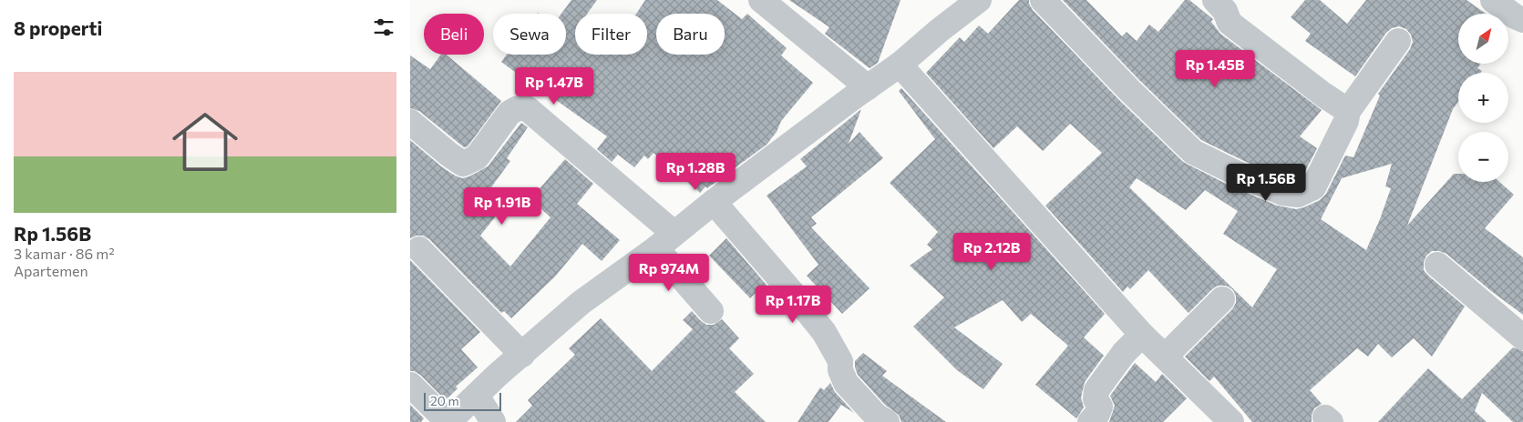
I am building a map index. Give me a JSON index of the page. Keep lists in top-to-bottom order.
{
  "scale_bar": "20 m",
  "north": "top right",
  "page": {
    "heading": "8 properti",
    "map_buttons": ["+", "−"],
    "chip": [
      "Beli",
      "Sewa",
      "Filter",
      "Baru"
    ],
    "price": [
      "Rp 1.45B",
      "Rp 1.47B",
      "Rp 1.28B",
      "Rp 1.56B",
      "Rp 1.91B",
      "Rp 2.12B",
      "Rp 974M",
      "Rp 1.17B"
    ],
    "list": [
      {
        "name": "Rp 1.56B",
        "note": "3 kamar · 86 m² · Apartemen"
      }
    ],
    "scale": "20 m"
  }
}
